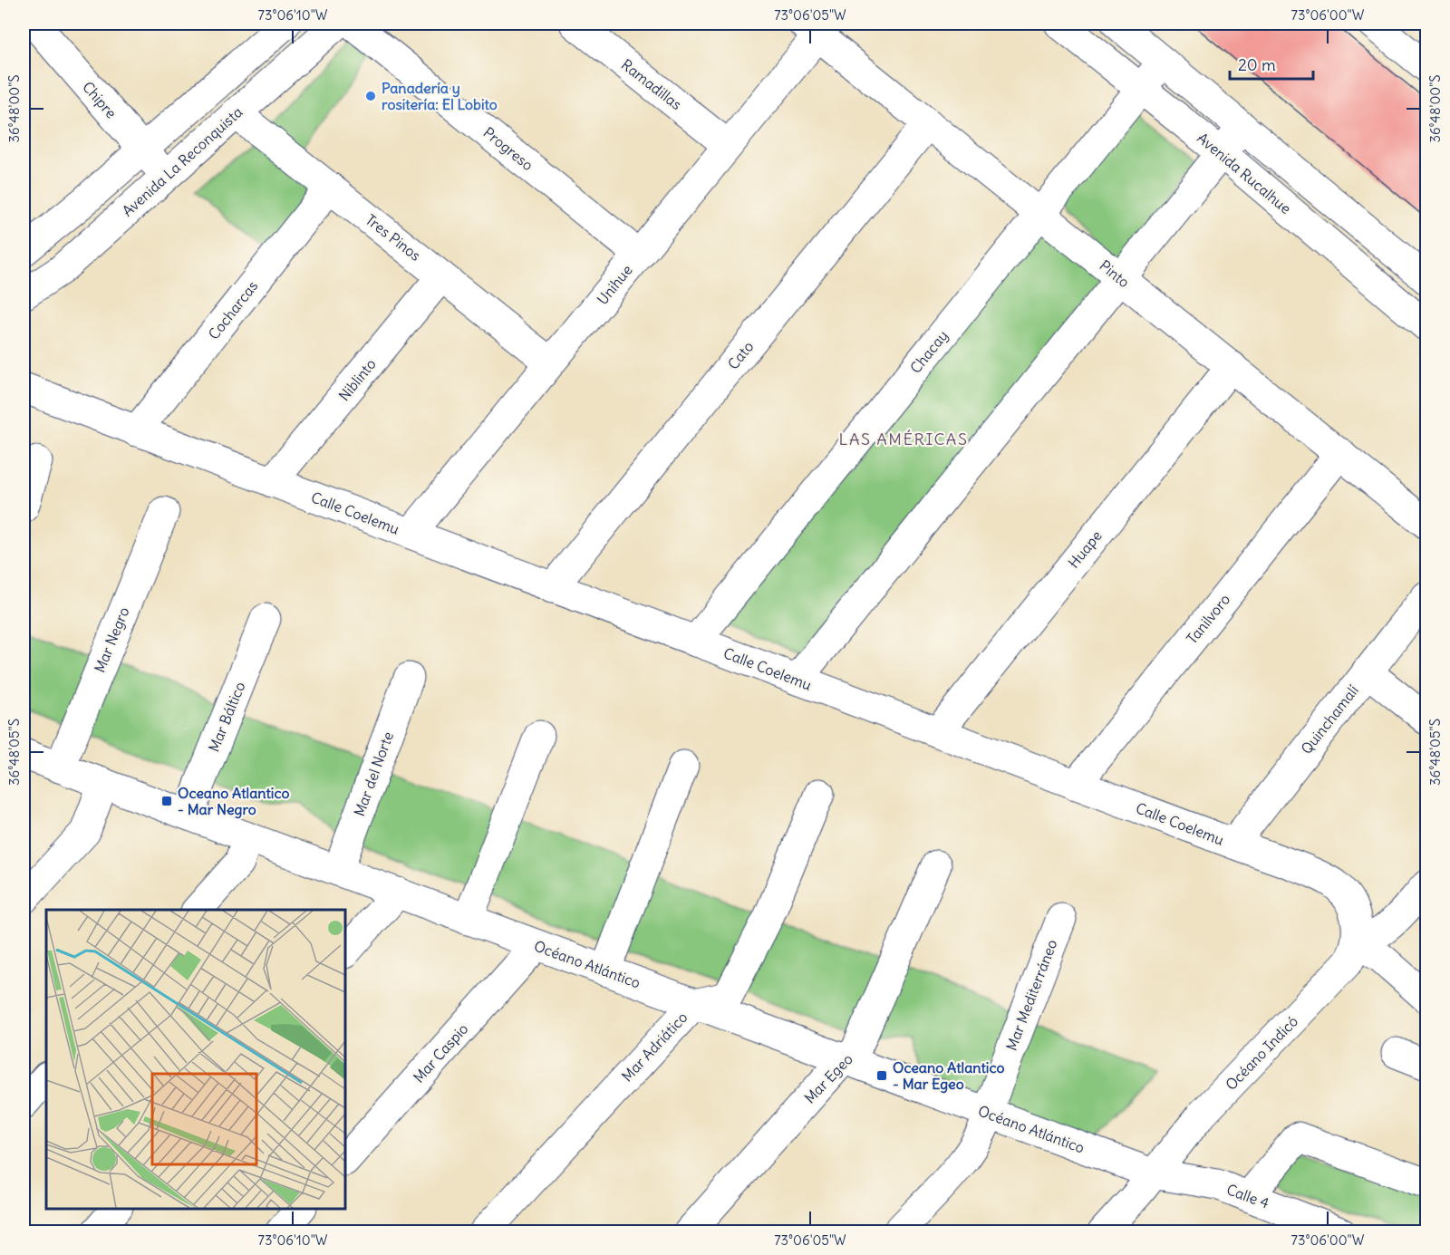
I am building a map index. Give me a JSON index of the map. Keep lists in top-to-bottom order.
{
  "streets": {
    "street": [
      "Ramadillas",
      "Chipre",
      "Progreso",
      "Avenida La Reconquista",
      "Avenida Rucalhue",
      "Tres Pinos",
      "Pinto",
      "Unihue",
      "Cocharcas",
      "Chacay",
      "Cato",
      "Niblinto",
      "Calle Coelemu",
      "Huape",
      "Tanilvoro",
      "Mar Negro",
      "Mar Báltico",
      "Quinchamalí",
      "Mar del Norte",
      "Océano Atlántico",
      "Mar Mediterráneo",
      "Mar Adriático",
      "Mar Caspio",
      "Océano Indicó",
      "Mar Egeo",
      "Calle 4"
    ]
  },
  "crossings": [
    ["Ramadillas", "Unihue"],
    ["Chipre", "Avenida La Reconquista"],
    ["Progreso", "Unihue"],
    ["Avenida La Reconquista", "Tres Pinos"],
    ["Avenida Rucalhue", "Chacay"],
    ["Tres Pinos", "Unihue"],
    ["Tres Pinos", "Cocharcas"],
    ["Tres Pinos", "Niblinto"],
    ["Pinto", "Unihue"],
    ["Pinto", "Chacay"],
    ["Pinto", "Cato"],
    ["Pinto", "Huape"],
    ["Pinto", "Tanilvoro"],
    ["Unihue", "Calle Coelemu"],
    ["Cocharcas", "Calle Coelemu"],
    ["Chacay", "Calle Coelemu"],
    ["Cato", "Calle Coelemu"],
    ["Niblinto", "Calle Coelemu"],
    ["Calle Coelemu", "Huape"],
    ["Calle Coelemu", "Tanilvoro"],
    ["Calle Coelemu", "Quinchamalí"],
    ["Calle Coelemu", "Océano Indicó"],
    ["Mar Negro", "Océano Atlántico"],
    ["Mar Báltico", "Océano Atlántico"],
    ["Mar del Norte", "Océano Atlántico"],
    ["Océano Atlántico", "Mar Mediterráneo"],
    ["Océano Atlántico", "Mar Adriático"],
    ["Océano Atlántico", "Mar Caspio"],
    ["Océano Atlántico", "Océano Indicó"],
    ["Océano Atlántico", "Mar Egeo"],
    ["Océano Atlántico", "Calle 4"],
    ["Océano Indicó", "Calle 4"]
  ],
  "districts": ["LAS AMÉRICAS"],
  "places": {
    "other": ["Panadería y rositería: El Lobito"],
    "transit": ["Oceano Atlantico - Mar Negro", "Oceano Atlantico - Mar Egeo"]
  },
  "scale_bar": "20 m",
  "coordinates": [
    "73°06'10\"W",
    "73°06'05\"W",
    "73°06'00\"W",
    "36°48'00\"S",
    "36°48'05\"S"
  ]
}
